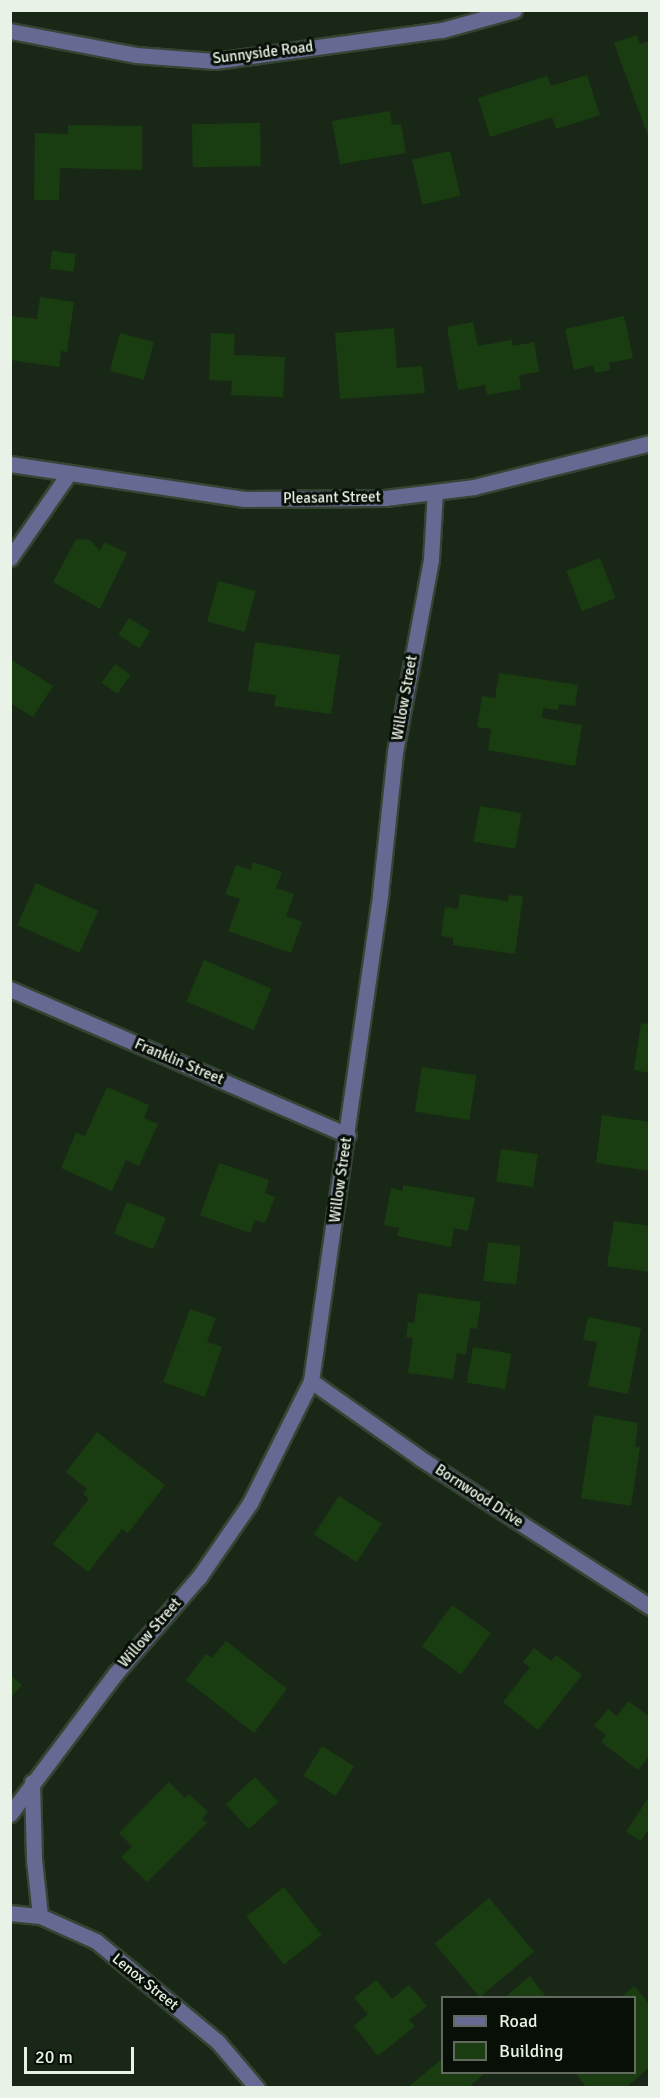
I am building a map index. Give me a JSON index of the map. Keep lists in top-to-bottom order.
{
  "streets": {
    "street": [
      "Sunnyside Road",
      "Pleasant Street",
      "Willow Street",
      "Franklin Street",
      "Bornwood Drive",
      "Lenox Street"
    ]
  },
  "crossings": [
    ["Pleasant Street", "Willow Street"],
    ["Willow Street", "Franklin Street"],
    ["Willow Street", "Bornwood Drive"]
  ],
  "legend": ["Road", "Building"],
  "scale_bar": "20 m"
}
